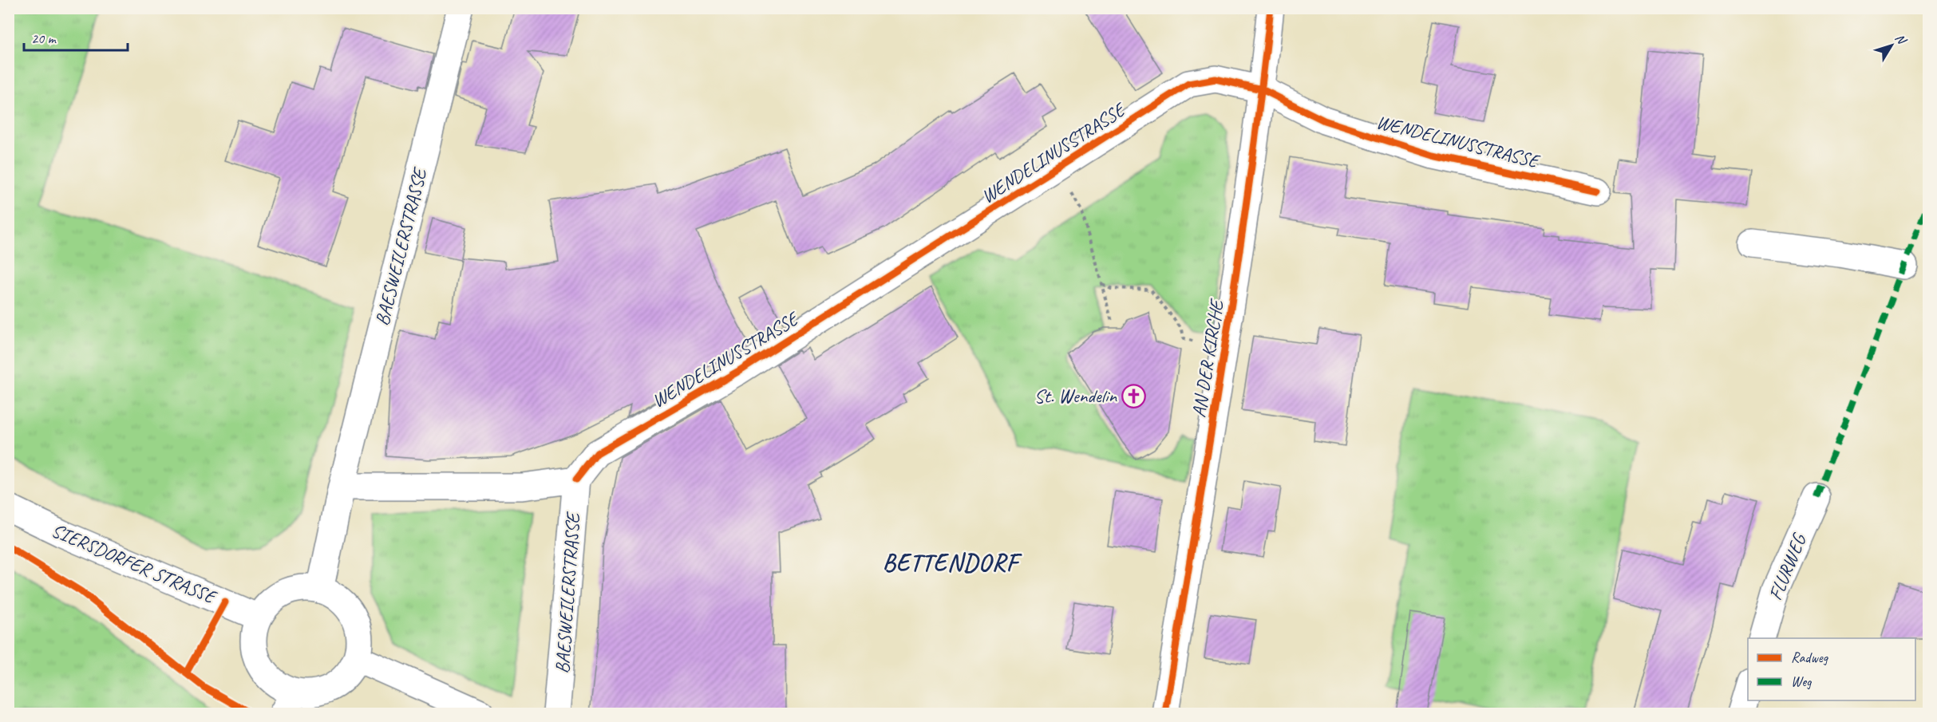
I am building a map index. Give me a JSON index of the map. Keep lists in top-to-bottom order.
{
  "streets": {
    "street": [
      "WENDELINUSSTRASSE",
      "BAESWEILERSTRASSE",
      "AN DER KIRCHE",
      "SIERSDORFER STRASSE",
      "FLURWEG"
    ]
  },
  "crossings": [
    ["WENDELINUSSTRASSE", "BAESWEILERSTRASSE"],
    ["WENDELINUSSTRASSE", "AN DER KIRCHE"],
    ["BAESWEILERSTRASSE", "SIERSDORFER STRASSE"]
  ],
  "districts": ["BETTENDORF"],
  "places": {
    "church": ["St. Wendelin"]
  },
  "legend": ["Radweg", "Weg"],
  "scale_bar": "20 m",
  "north": "top right"
}
